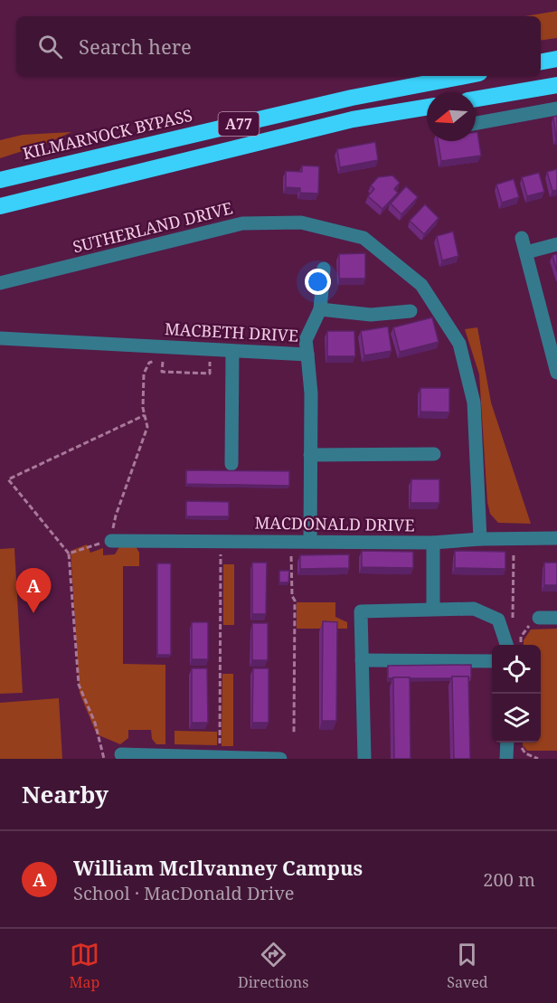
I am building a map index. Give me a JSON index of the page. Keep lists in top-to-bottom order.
{
  "streets": {
    "highway": ["A77", "KILMARNOCK BYPASS"],
    "street": ["SUTHERLAND DRIVE", "MACBETH DRIVE", "MACDONALD DRIVE"]
  },
  "crossings": [
    ["SUTHERLAND DRIVE", "MACDONALD DRIVE"],
    ["MACBETH DRIVE", "MACDONALD DRIVE"]
  ],
  "north": "left",
  "page": {
    "search": "Search here",
    "pins": "A",
    "heading": "Nearby",
    "list": [
      {
        "mark": "A",
        "name": "William McIlvanney Campus",
        "note": "School · MacDonald Drive",
        "value": "200 m"
      }
    ],
    "nav": ["Map", "Directions", "Saved"]
  }
}
